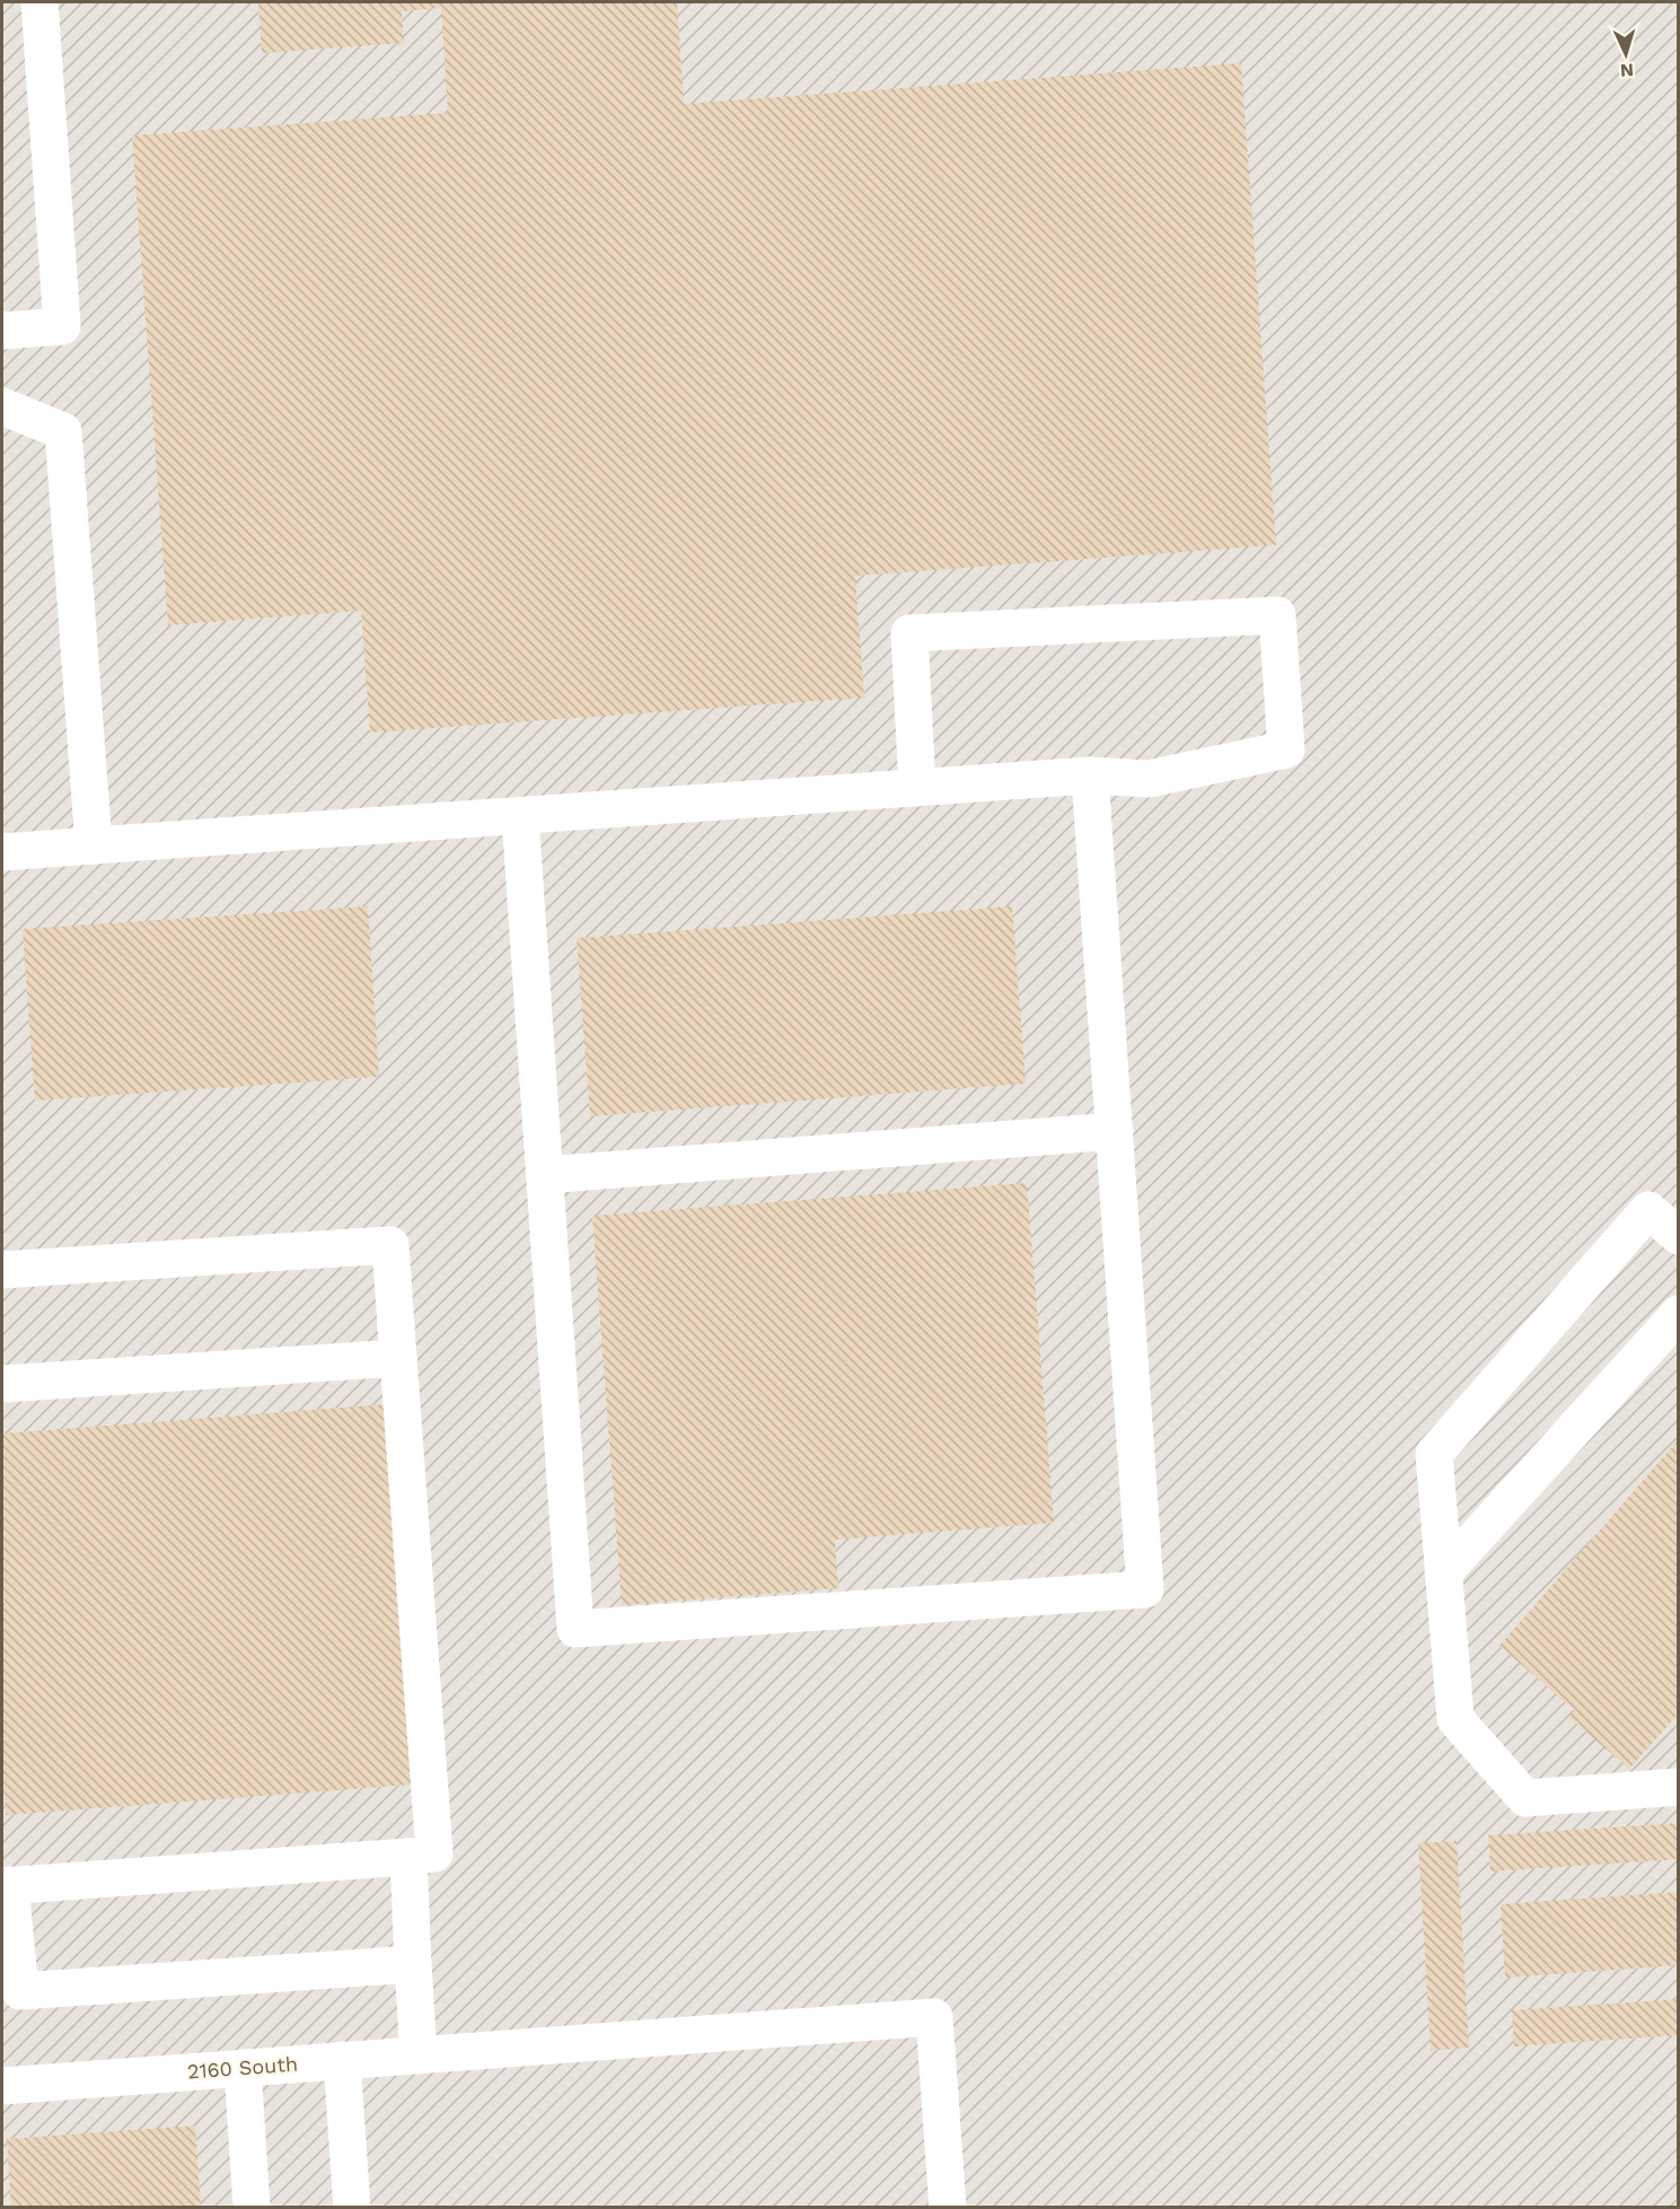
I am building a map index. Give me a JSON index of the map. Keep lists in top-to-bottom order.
{
  "streets": {
    "street": ["2160 South"]
  },
  "north": "bottom"
}
